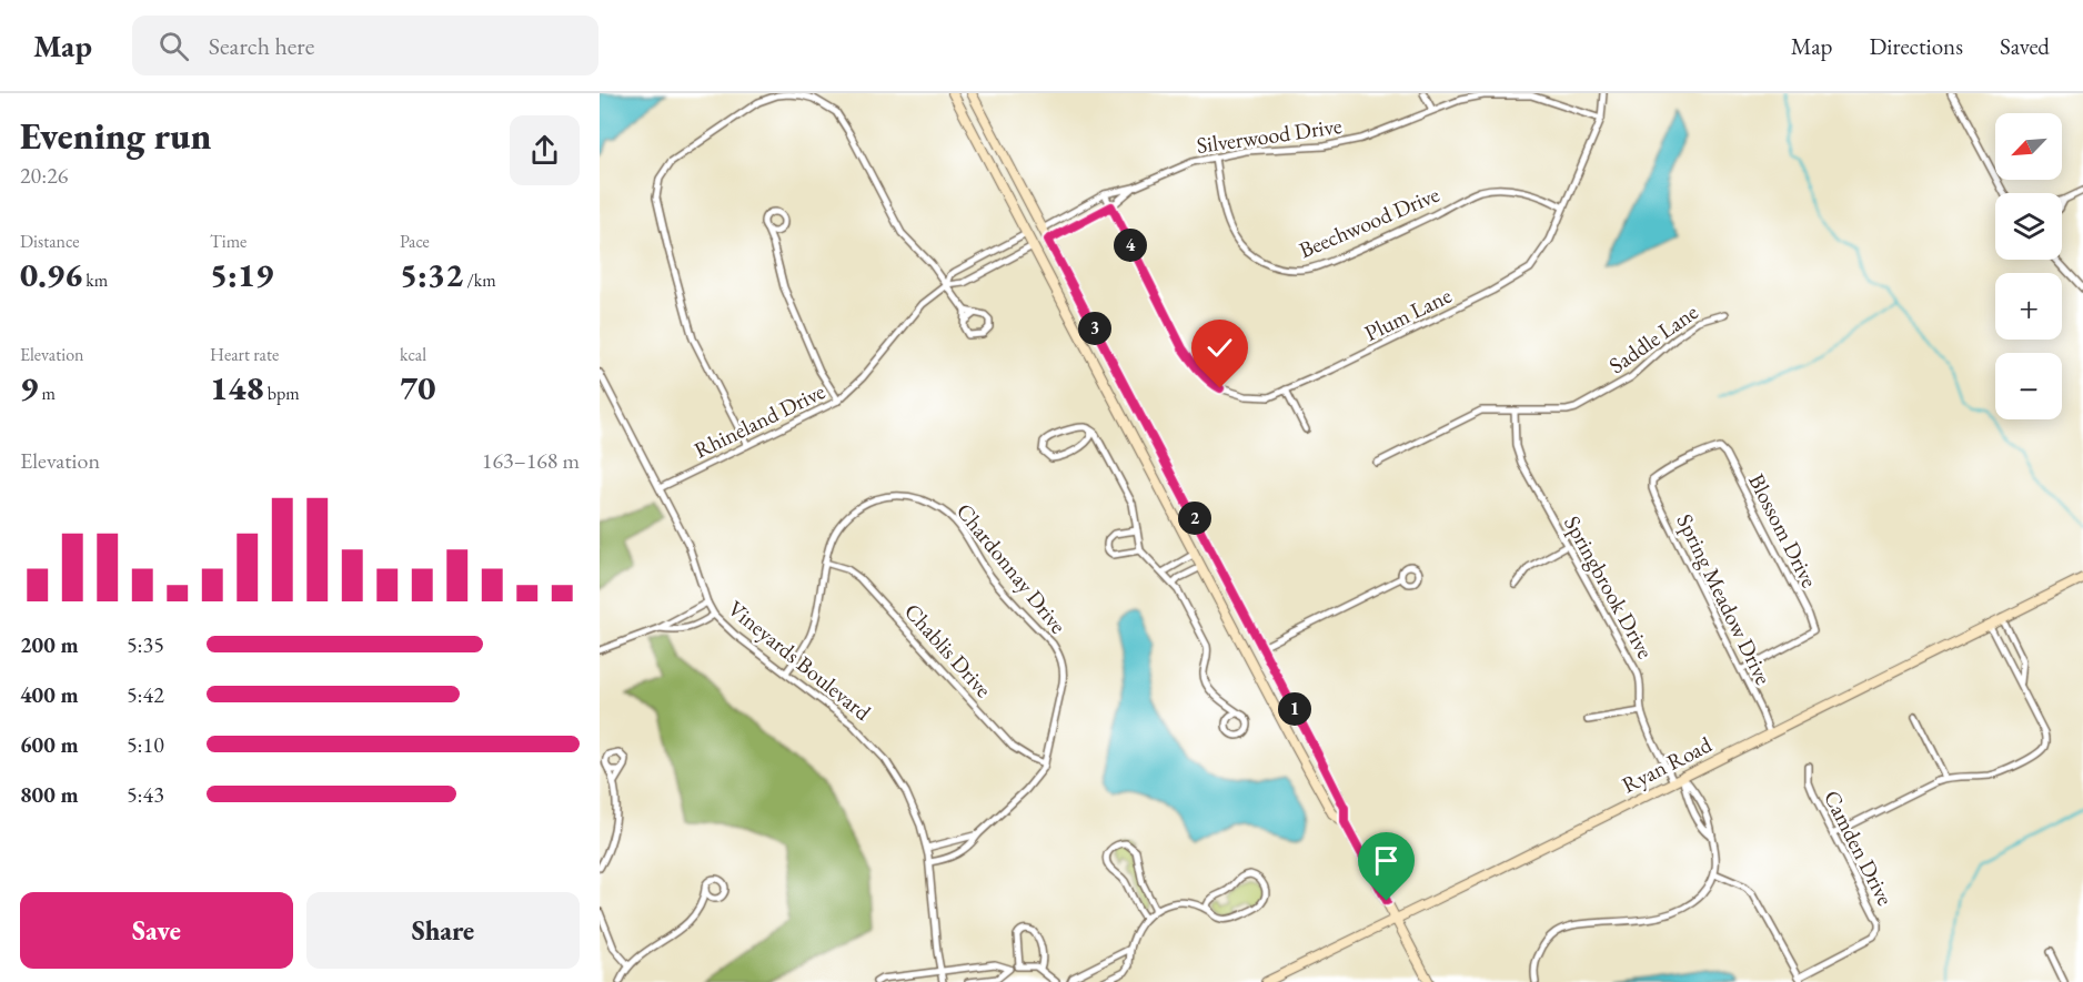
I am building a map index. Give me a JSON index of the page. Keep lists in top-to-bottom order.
{
  "streets": {
    "main road": ["Ryan Road"],
    "street": [
      "Silverwood Drive",
      "Beechwood Drive",
      "Plum Lane",
      "Saddle Lane",
      "Rhineland Drive",
      "Blossom Drive",
      "Chardonnay Drive",
      "Springbrook Drive",
      "Spring Meadow Drive",
      "Chablis Drive",
      "Vineyards Boulevard",
      "Camden Drive"
    ]
  },
  "crossings": [
    ["Silverwood Drive", "Beechwood Drive"],
    ["Silverwood Drive", "Plum Lane"],
    ["Beechwood Drive", "Plum Lane"],
    ["Saddle Lane", "Springbrook Drive"],
    ["Rhineland Drive", "Vineyards Boulevard"],
    ["Blossom Drive", "Spring Meadow Drive"],
    ["Chardonnay Drive", "Chablis Drive"],
    ["Chardonnay Drive", "Vineyards Boulevard"],
    ["Springbrook Drive", "Ryan Road"],
    ["Spring Meadow Drive", "Ryan Road"]
  ],
  "north": "bottom left",
  "page": {
    "header": "Map",
    "search": "Search here",
    "nav": ["Map", "Directions", "Saved"],
    "heading": ["Evening run", "20:26"],
    "map_buttons": ["+", "−"],
    "stats": [
      ["Distance", "0.96 km"],
      ["Time", "5:19"],
      ["Pace", "5:32 /km"],
      ["Elevation", "9 m"],
      ["Heart rate", "148 bpm"],
      ["kcal", "70"]
    ],
    "pins": [
      "4",
      "3",
      "2",
      "1"
    ],
    "chart": ["Elevation", "163–168 m"],
    "list": [
      {
        "name": "200 m",
        "note": "5:35"
      },
      {
        "name": "400 m",
        "note": "5:42"
      },
      {
        "name": "600 m",
        "note": "5:10"
      },
      {
        "name": "800 m",
        "note": "5:43"
      }
    ],
    "buttons": ["Save", "Share"]
  }
}
